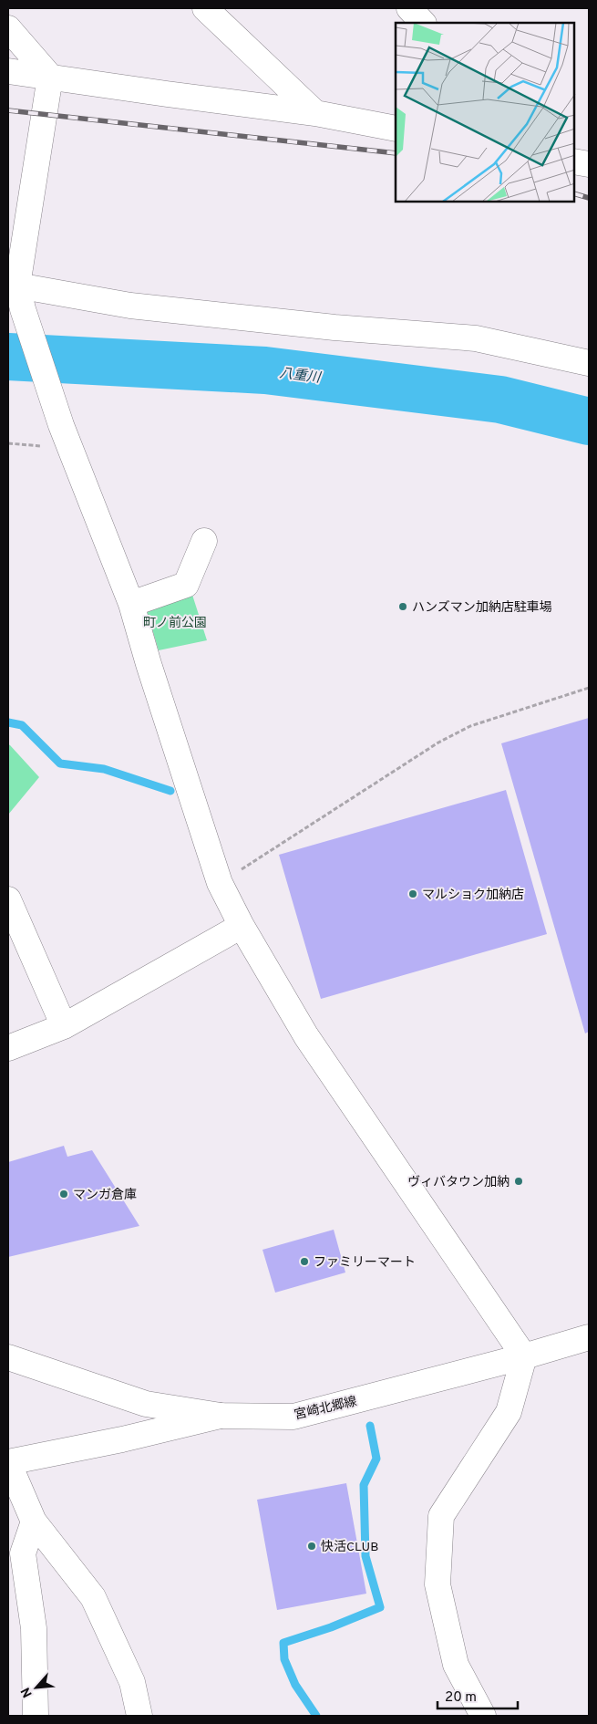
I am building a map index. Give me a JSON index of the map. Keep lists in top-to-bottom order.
{
  "streets": {
    "street": ["宮崎北郷線"]
  },
  "water": ["八重川"],
  "parks": ["町ノ前公園"],
  "places": [
    "ハンズマン加納店駐車場",
    "マルショク加納店",
    "ヴィバタウン加納",
    "マンガ倉庫",
    "ファミリーマート",
    "快活CLUB"
  ],
  "scale_bar": "20 m",
  "north": "bottom left"
}
